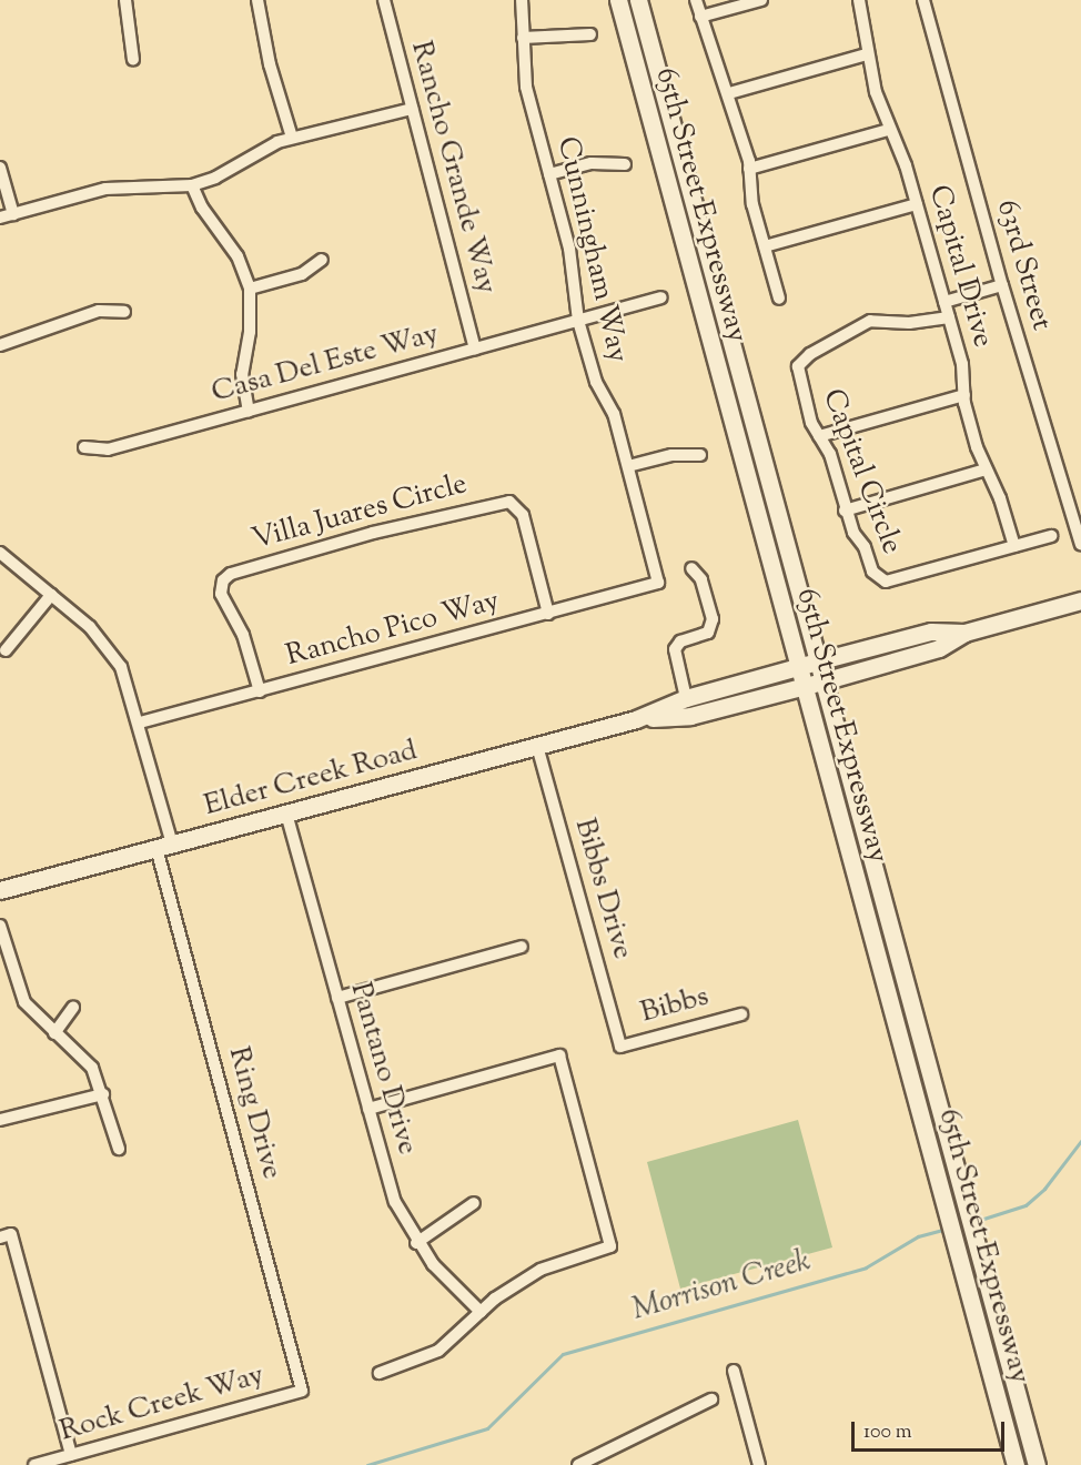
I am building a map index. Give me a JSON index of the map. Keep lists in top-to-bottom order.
{
  "streets": {
    "main road": ["65th Street Expressway", "Elder Creek Road"],
    "street": [
      "Rancho Grande Way",
      "Cunningham Way",
      "63rd Street",
      "Capital Drive",
      "Casa Del Este Way",
      "Capital Circle",
      "Villa Juares Circle",
      "Rancho Pico Way",
      "Bibbs Drive",
      "Bibbs",
      "Pantano Drive",
      "Ring Drive",
      "Rock Creek Way"
    ]
  },
  "crossings": [
    ["Rancho Grande Way", "Casa Del Este Way"],
    ["65th Street Expressway", "Elder Creek Road"],
    ["Cunningham Way", "Casa Del Este Way"],
    ["Cunningham Way", "Rancho Pico Way"],
    ["Capital Drive", "Capital Circle"],
    ["Villa Juares Circle", "Rancho Pico Way"],
    ["Rancho Pico Way", "Ring Drive"],
    ["Elder Creek Road", "Bibbs Drive"],
    ["Elder Creek Road", "Pantano Drive"],
    ["Elder Creek Road", "Ring Drive"],
    ["Bibbs Drive", "Bibbs"],
    ["Ring Drive", "Rock Creek Way"]
  ],
  "water": ["Morrison Creek"],
  "scale_bar": "100 m"
}
